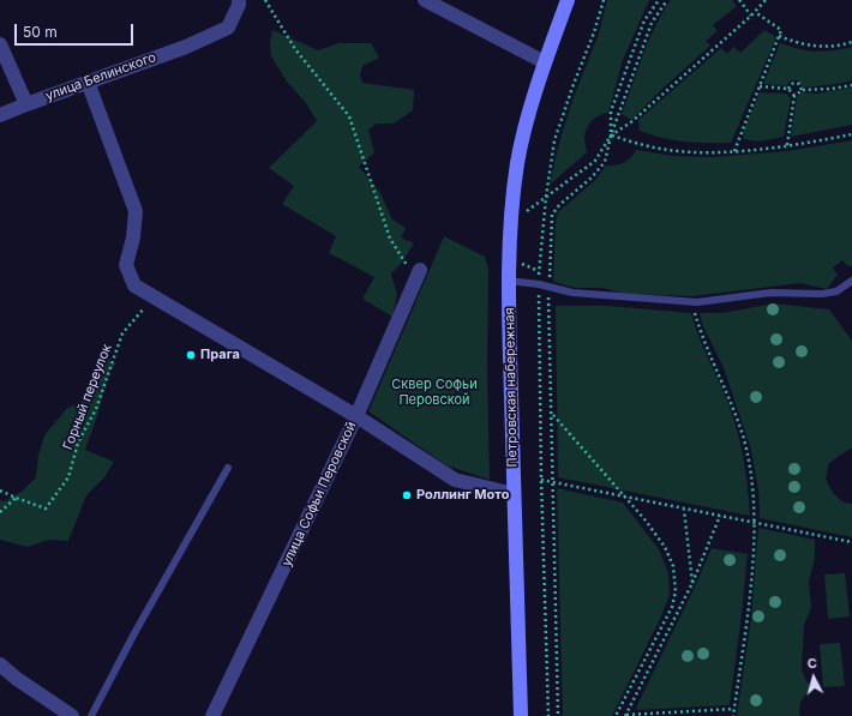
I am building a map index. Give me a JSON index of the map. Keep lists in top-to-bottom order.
{
  "streets": {
    "main road": ["Петровская набережная"],
    "street": ["улица Белинского", "улица Софьи Перовской"],
    "path": ["Горный переулок"]
  },
  "parks": ["Сквер Софьи Перовской"],
  "places": ["Прага", "Роллинг Мото"],
  "scale_bar": "50 m",
  "north": "top"
}
